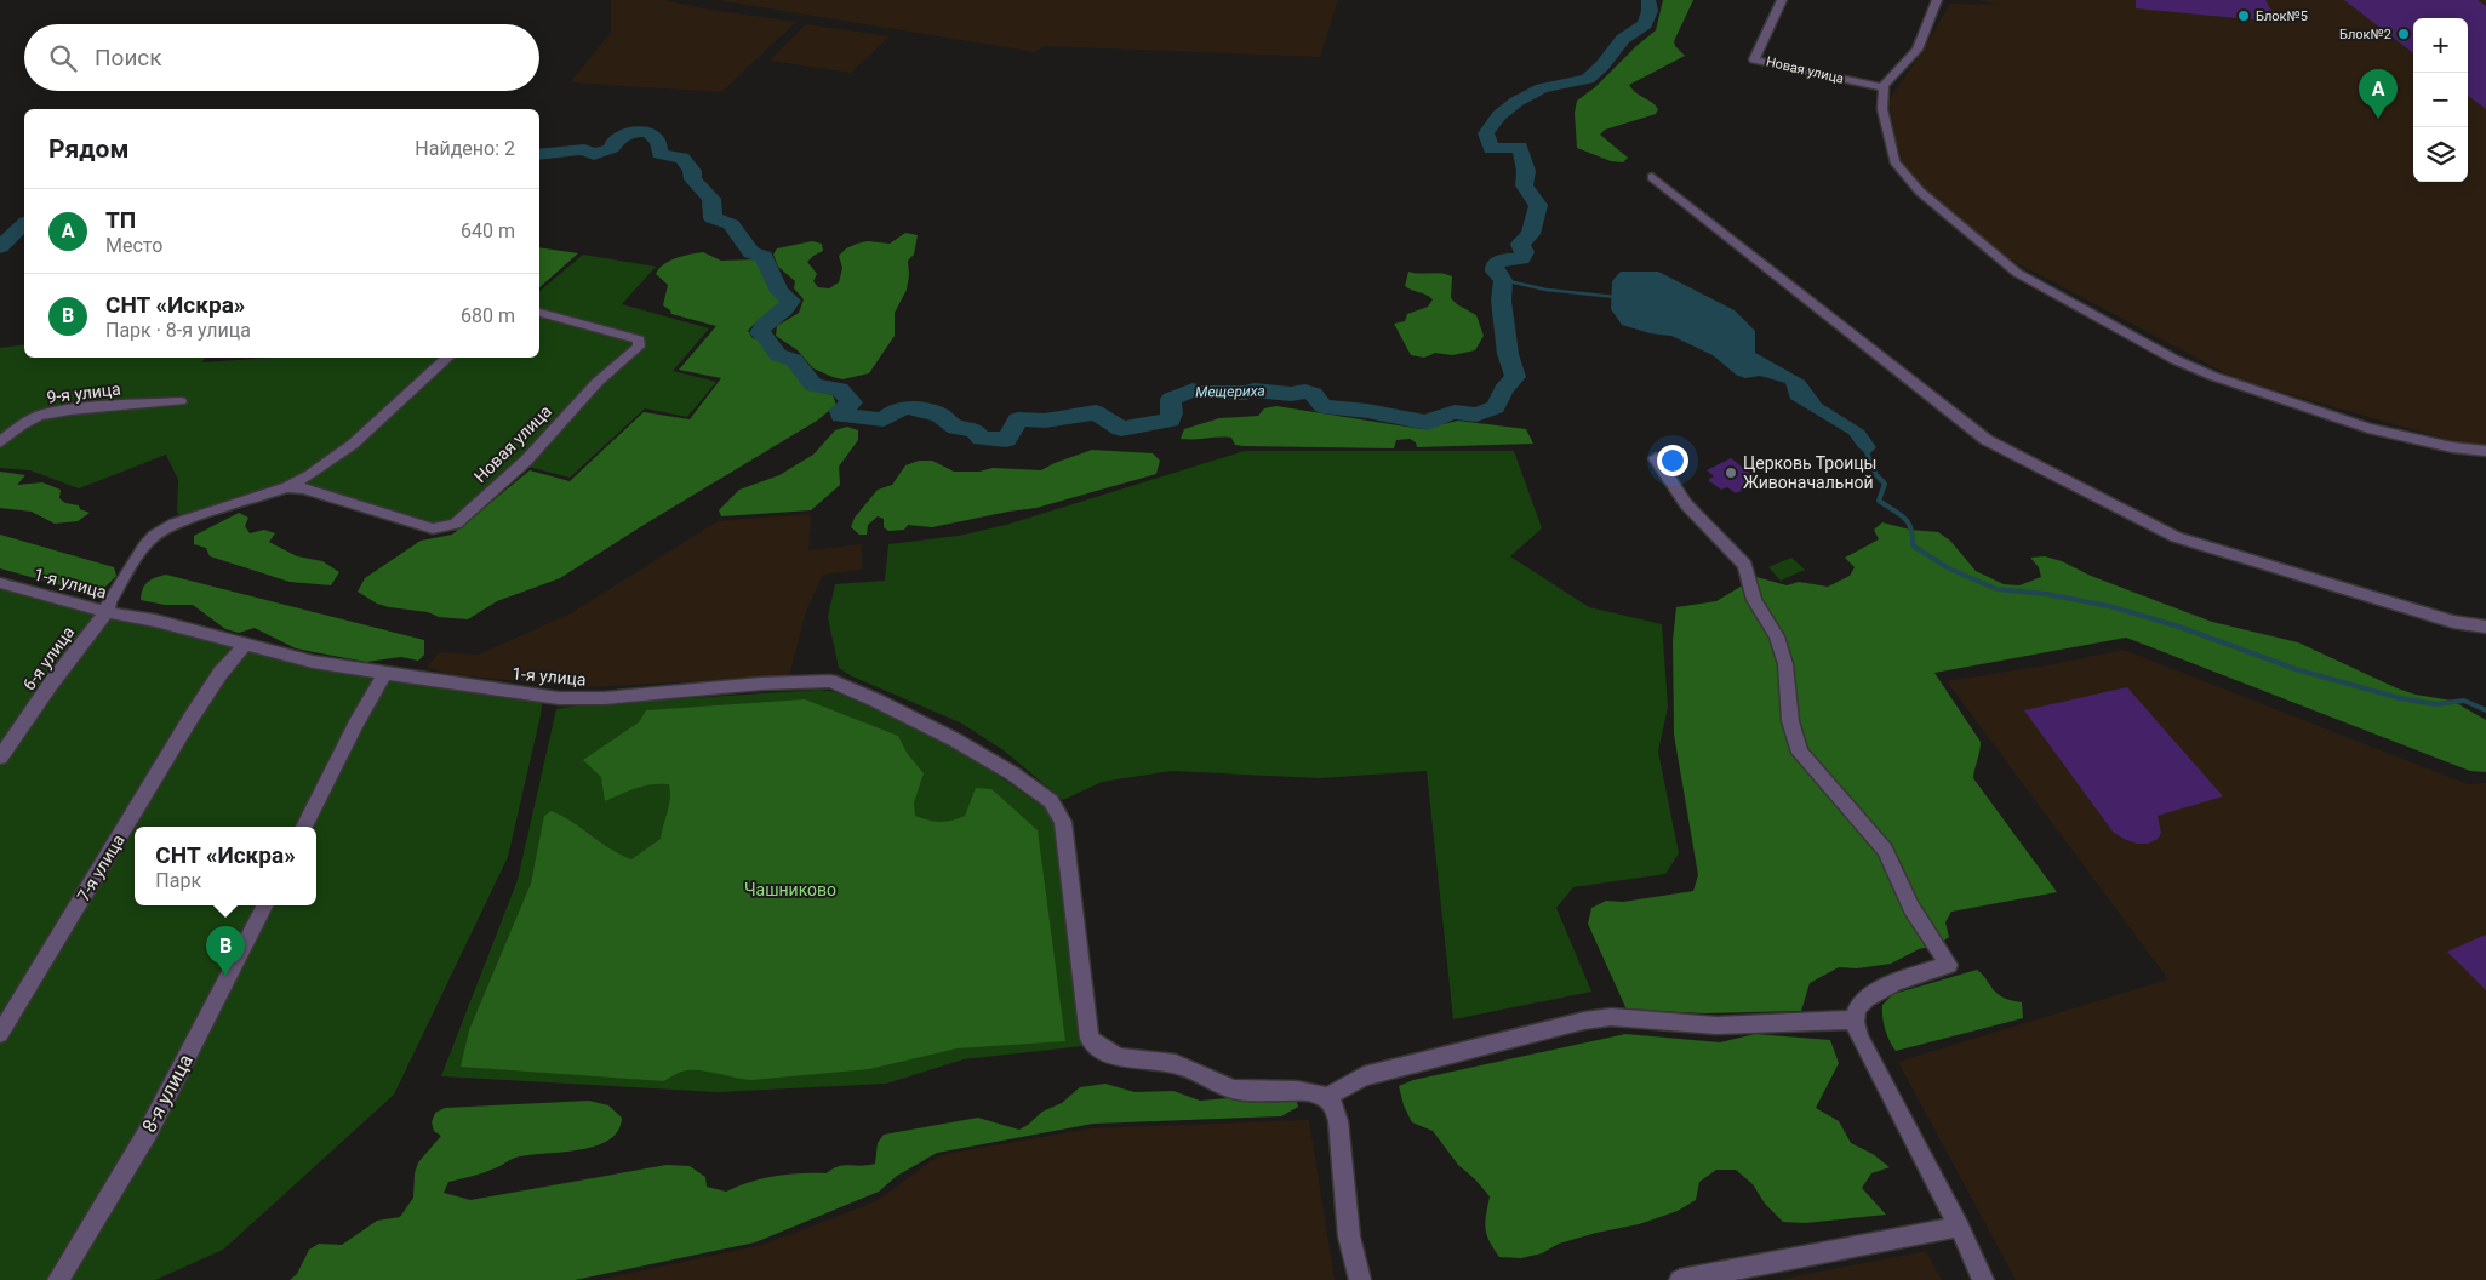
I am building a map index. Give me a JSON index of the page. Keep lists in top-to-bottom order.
{
  "streets": {
    "street": [
      "Новая улица",
      "9-я улица",
      "1-я улица",
      "6-я улица",
      "7-я улица",
      "8-я улица"
    ]
  },
  "crossings": [
    ["Новая улица", "1-я улица"],
    ["Новая улица", "6-я улица"],
    ["1-я улица", "6-я улица"],
    ["1-я улица", "7-я улица"]
  ],
  "water": ["Мещериха"],
  "parks": ["Чашниково"],
  "places": ["Блок№5", "Блок№2", "Церковь Троицы Живоначальной"],
  "page": {
    "map_buttons": ["+", "−"],
    "search": "Поиск",
    "pins": ["A", "B"],
    "heading": ["Рядом", "Найдено: 2"],
    "list": [
      {
        "mark": "A",
        "name": "ТП",
        "note": "Место",
        "value": "640 m"
      },
      {
        "mark": "B",
        "name": "СНТ «Искра»",
        "note": "Парк · 8-я улица",
        "value": "680 m"
      }
    ],
    "popup": ["СНТ «Искра»", "Парк"]
  }
}
